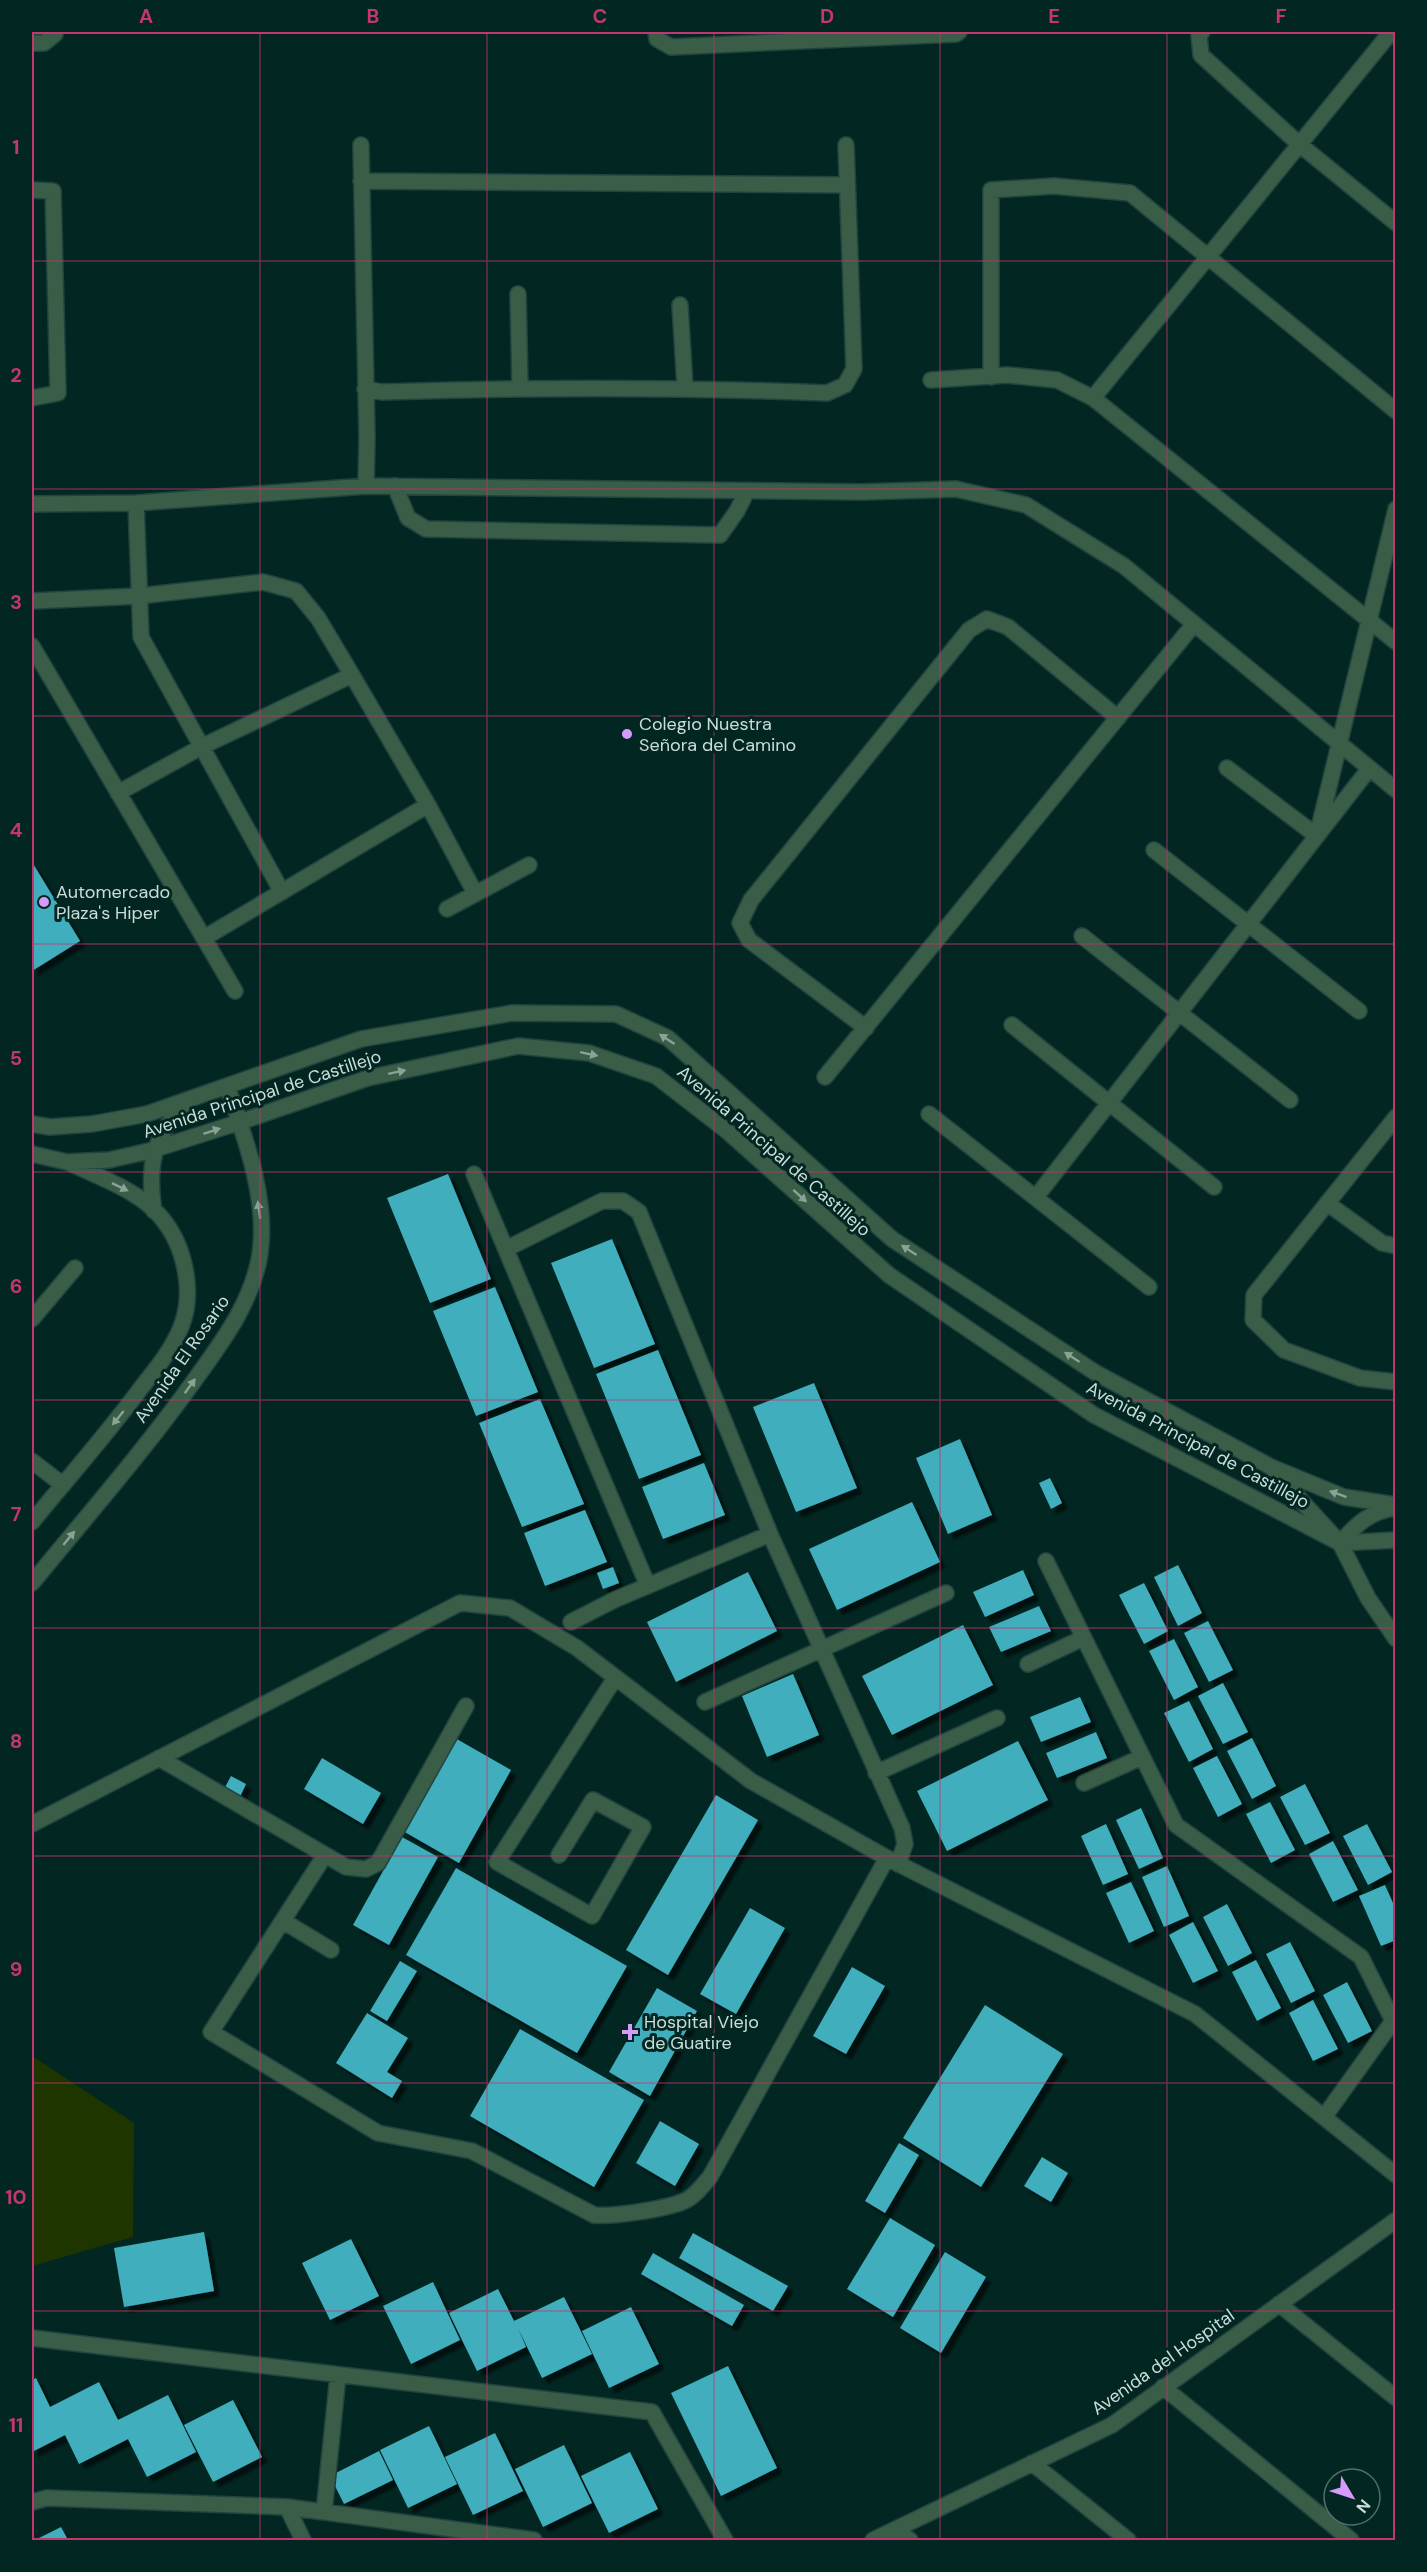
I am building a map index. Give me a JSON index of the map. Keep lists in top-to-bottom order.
{
  "streets": {
    "street": ["Avenida Principal de Castillejo", "Avenida El Rosario", "Avenida del Hospital"]
  },
  "crossings": [
    ["Avenida Principal de Castillejo", "Avenida El Rosario"]
  ],
  "places": {
    "other": ["Colegio Nuestra Señora del Camino", "Automercado Plaza's Hiper"],
    "health": ["Hospital Viejo de Guatire"]
  },
  "north": "bottom right",
  "grid": {
    "columns": [
      "A",
      "B",
      "C",
      "D",
      "E",
      "F"
    ],
    "rows": [
      "1",
      "2",
      "3",
      "4",
      "5",
      "6",
      "7",
      "8",
      "9",
      "10",
      "11"
    ]
  }
}
